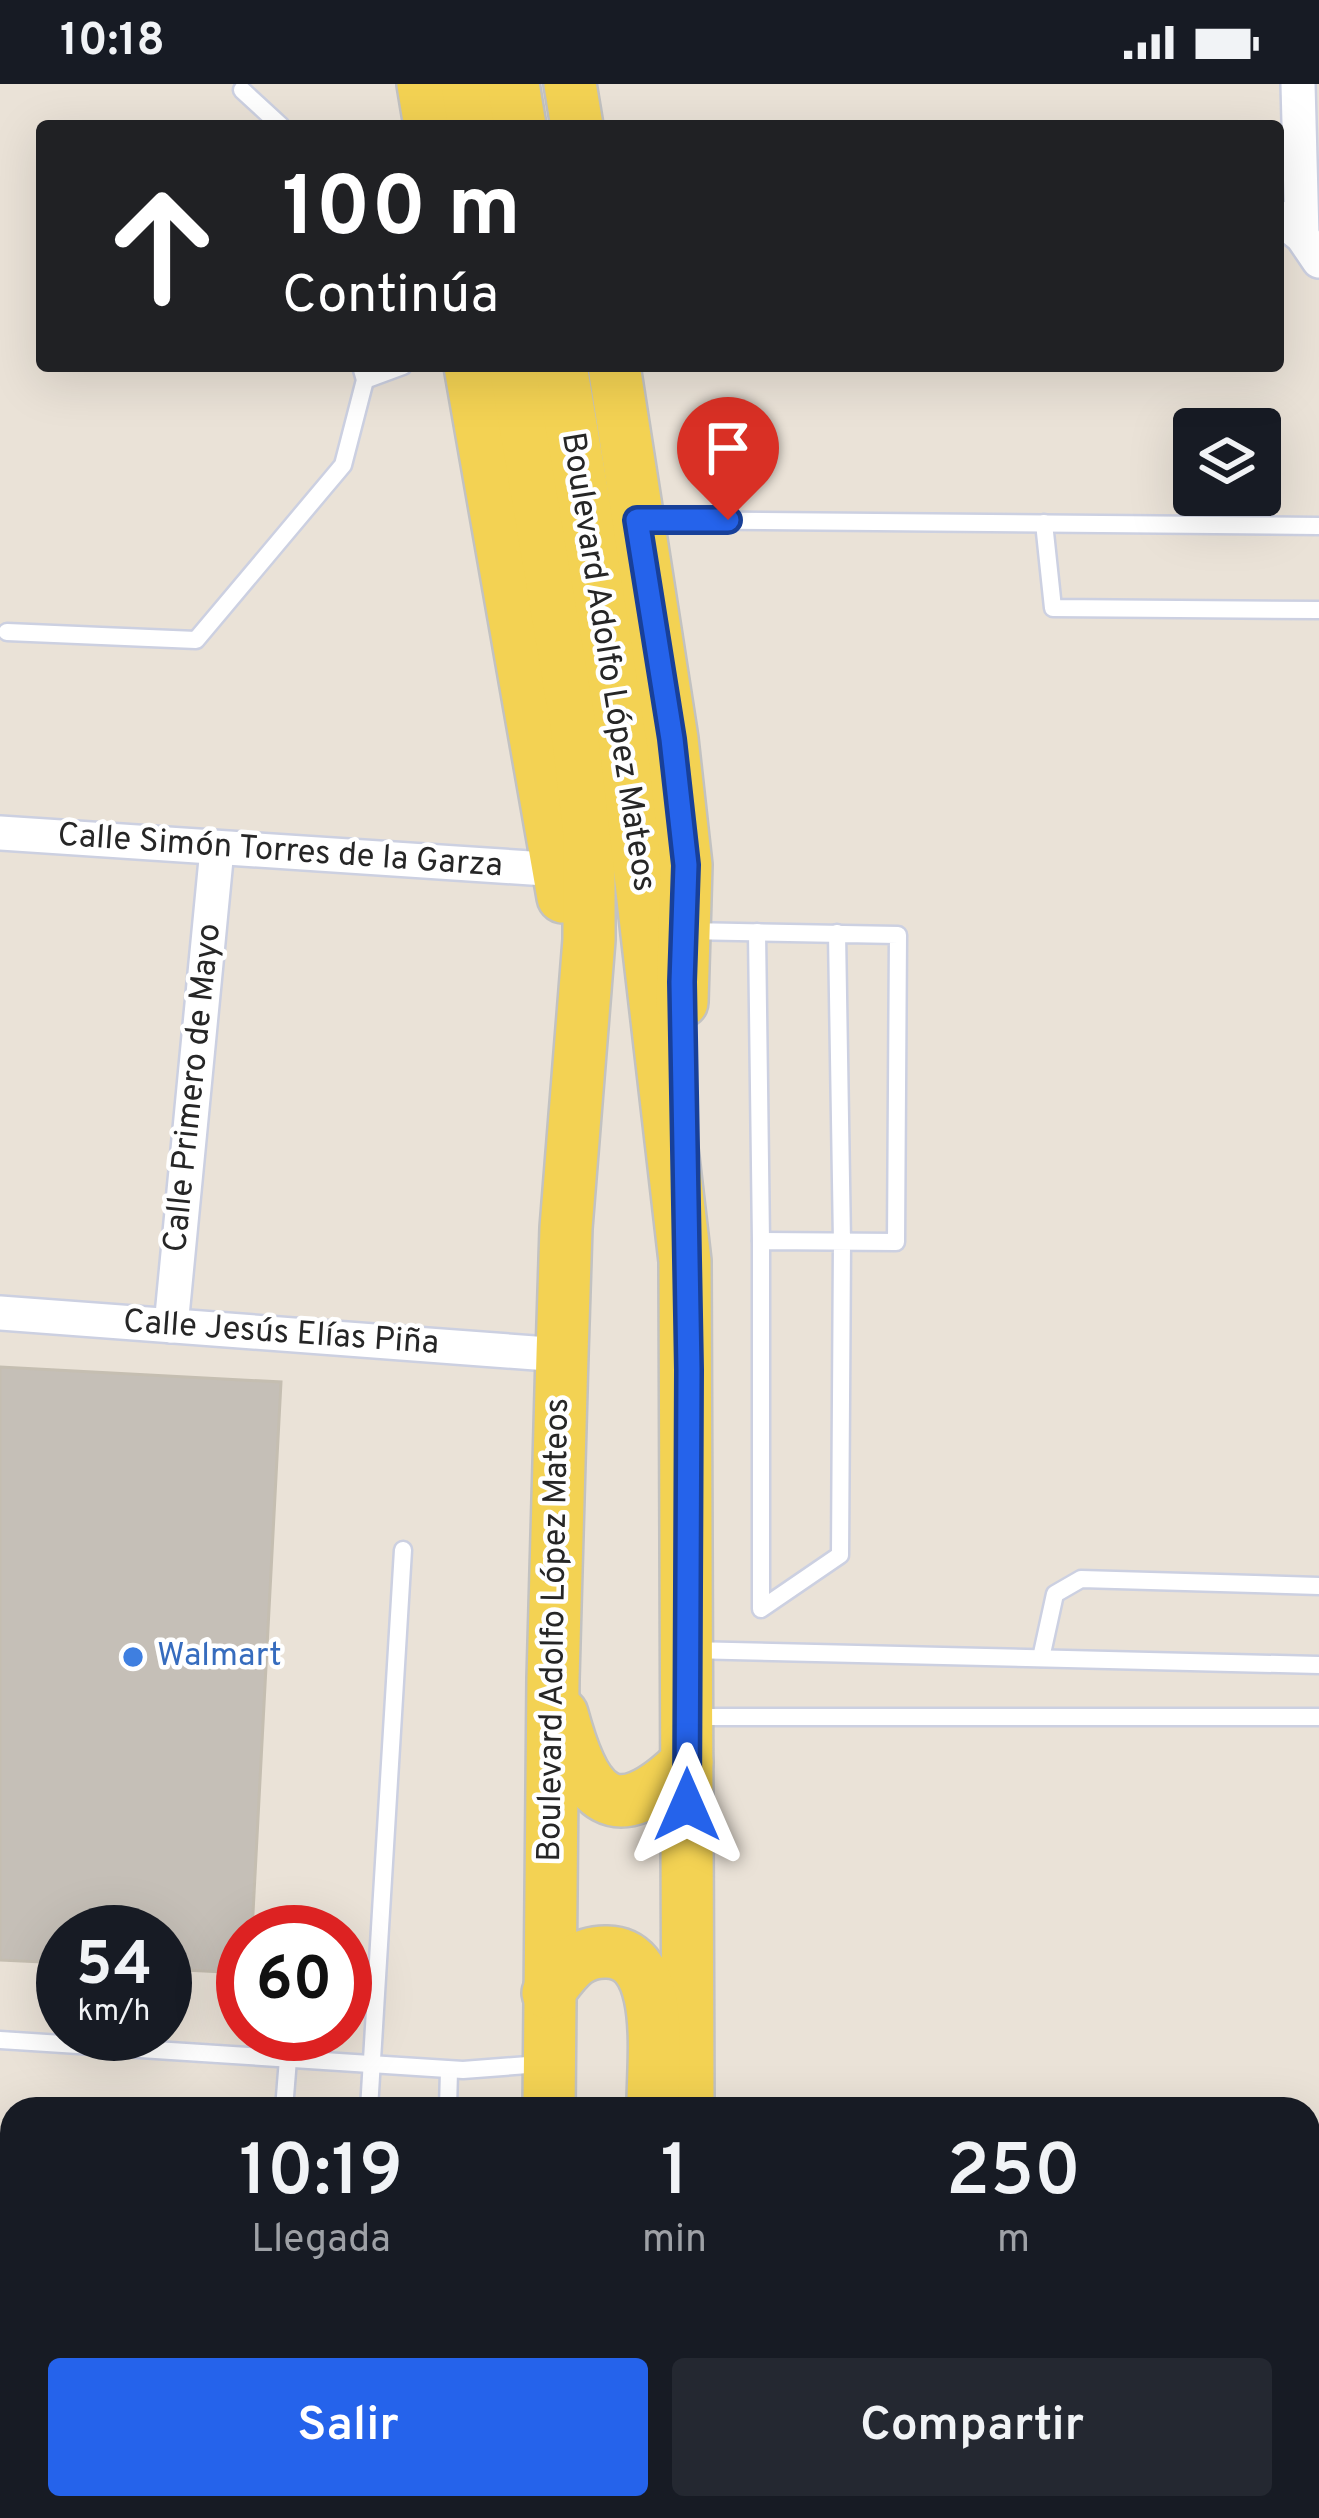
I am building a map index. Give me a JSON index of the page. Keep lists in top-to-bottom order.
{
  "streets": {
    "main road": ["Boulevard Adolfo López Mateos"],
    "street": ["Calle Simón Torres de la Garza", "Calle Primero de Mayo", "Calle Jesús Elías Piña"]
  },
  "crossings": [
    ["Boulevard Adolfo López Mateos", "Calle Jesús Elías Piña"],
    ["Calle Simón Torres de la Garza", "Calle Primero de Mayo"],
    ["Calle Primero de Mayo", "Calle Jesús Elías Piña"]
  ],
  "places": ["Walmart"],
  "page": {
    "status": "10:18",
    "turn": ["100 m", "Continúa"],
    "speed": "54 km/h",
    "limit": "60",
    "eta": [
      "10:19",
      "Llegada",
      "1",
      "min",
      "250",
      "m"
    ],
    "buttons": ["Salir", "Compartir"]
  }
}
